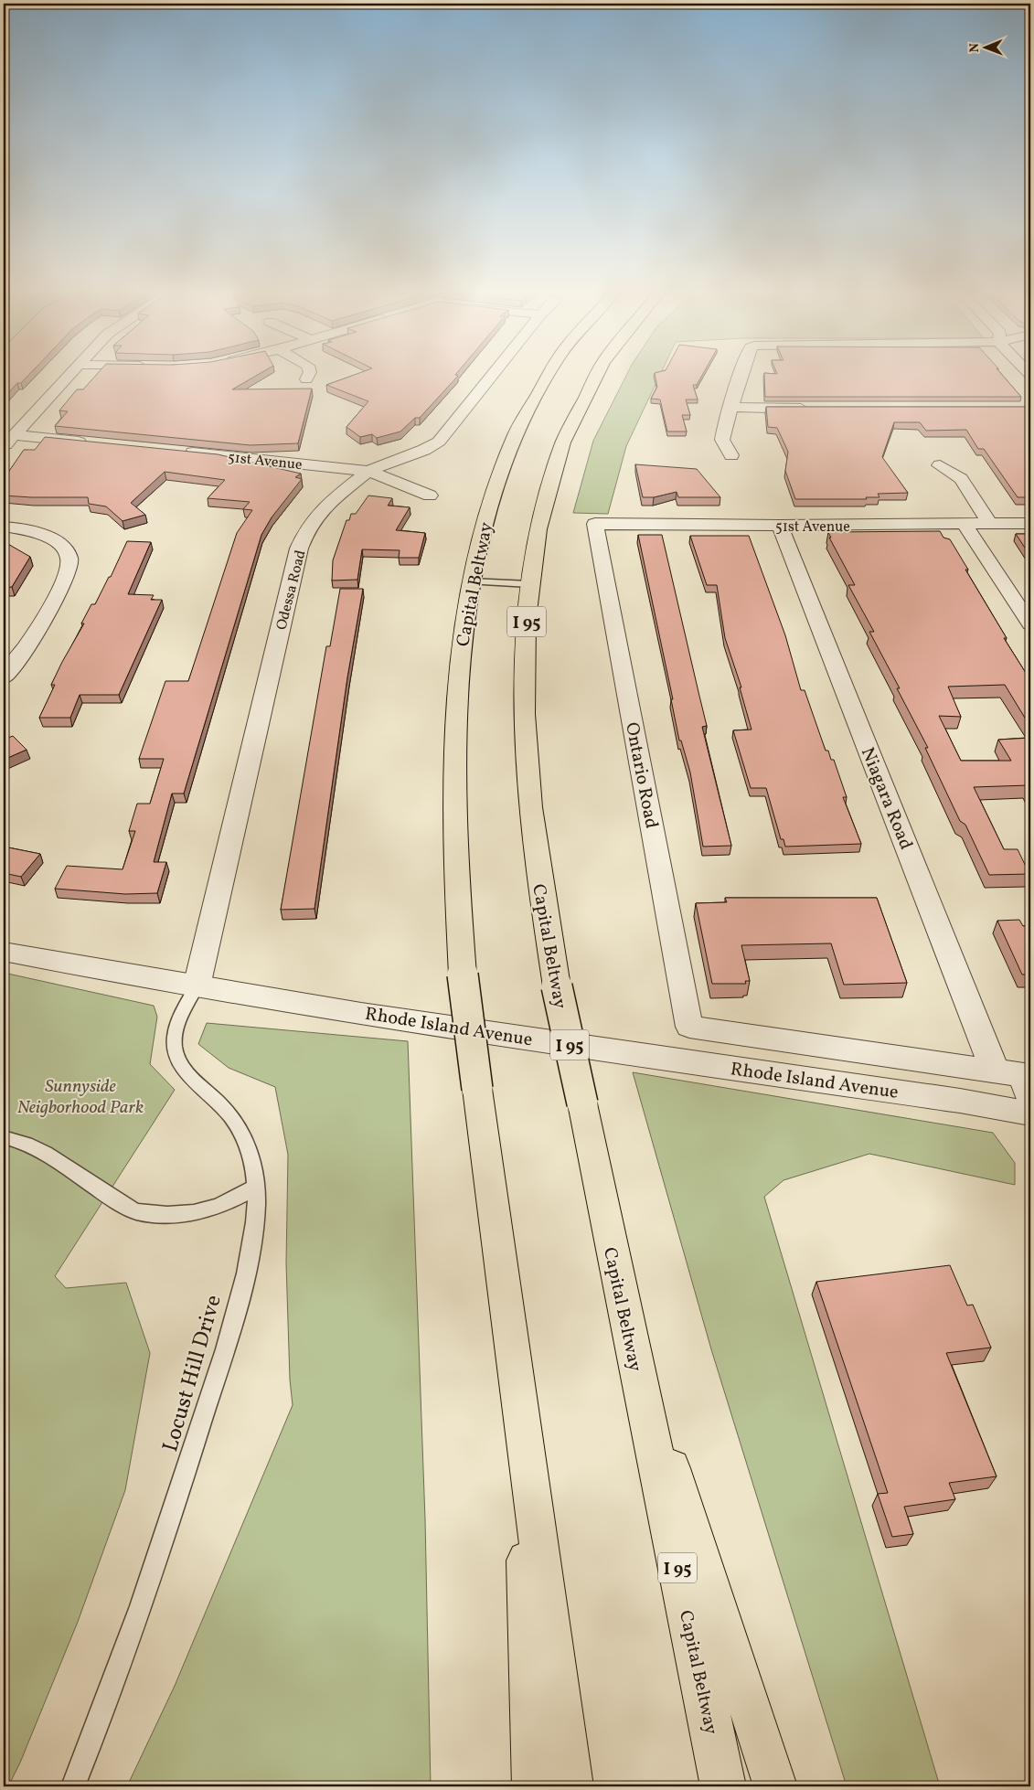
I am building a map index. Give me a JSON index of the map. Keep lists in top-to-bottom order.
{
  "streets": {
    "highway": ["Capital Beltway", "I 95"],
    "street": [
      "51st Avenue",
      "Odessa Road",
      "Ontario Road",
      "Niagara Road",
      "Rhode Island Avenue"
    ],
    "lane": ["Locust Hill Drive"]
  },
  "crossings": [
    ["51st Avenue", "Odessa Road"],
    ["51st Avenue", "Ontario Road"],
    ["51st Avenue", "Niagara Road"],
    ["Odessa Road", "Rhode Island Avenue"],
    ["Odessa Road", "Locust Hill Drive"],
    ["Ontario Road", "Rhode Island Avenue"],
    ["Niagara Road", "Rhode Island Avenue"],
    ["Rhode Island Avenue", "Locust Hill Drive"]
  ],
  "parks": ["Sunnyside Neigborhood Park"],
  "north": "left"
}
